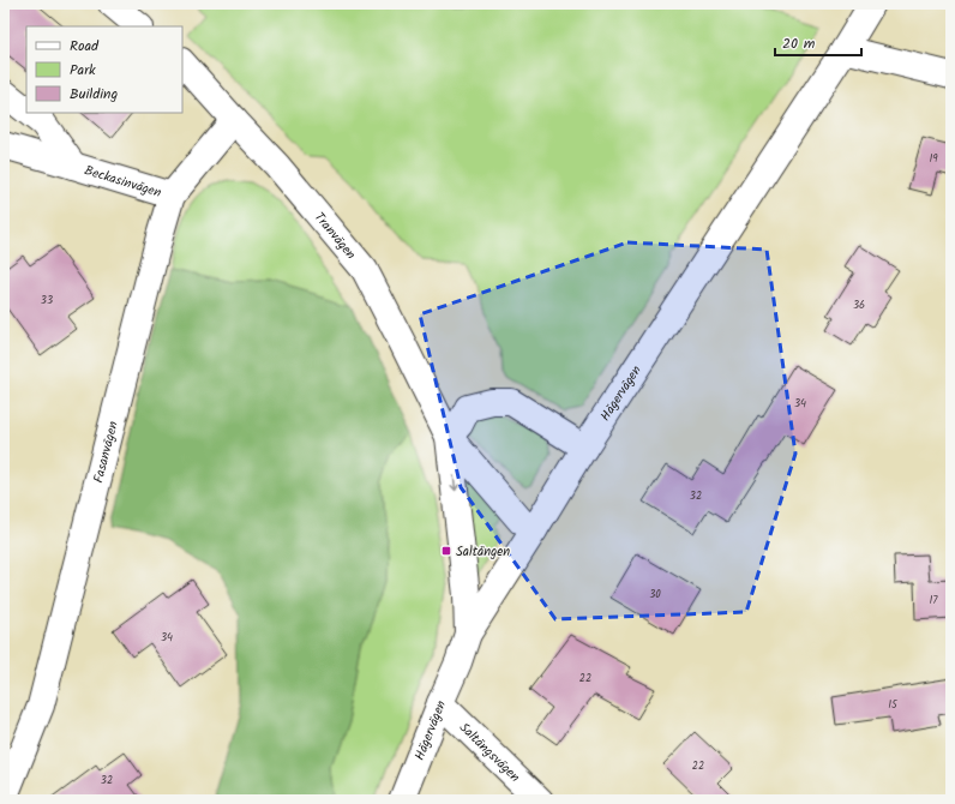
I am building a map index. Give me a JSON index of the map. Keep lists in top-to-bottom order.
{
  "streets": {
    "street": [
      "Beckasinvägen",
      "Tranvägen",
      "Hägervägen",
      "Fasanvägen",
      "Saltängsvägen"
    ]
  },
  "crossings": [
    ["Beckasinvägen", "Fasanvägen"],
    ["Tranvägen", "Hägervägen"],
    ["Tranvägen", "Fasanvägen"],
    ["Hägervägen", "Saltängsvägen"]
  ],
  "places": {
    "transit": ["Saltängen"]
  },
  "house_numbers": [
    "19",
    "33",
    "36",
    "34",
    "32",
    "30",
    "17",
    "34",
    "22",
    "15",
    "22",
    "32"
  ],
  "legend": ["Road", "Park", "Building"],
  "scale_bar": "20 m"
}
